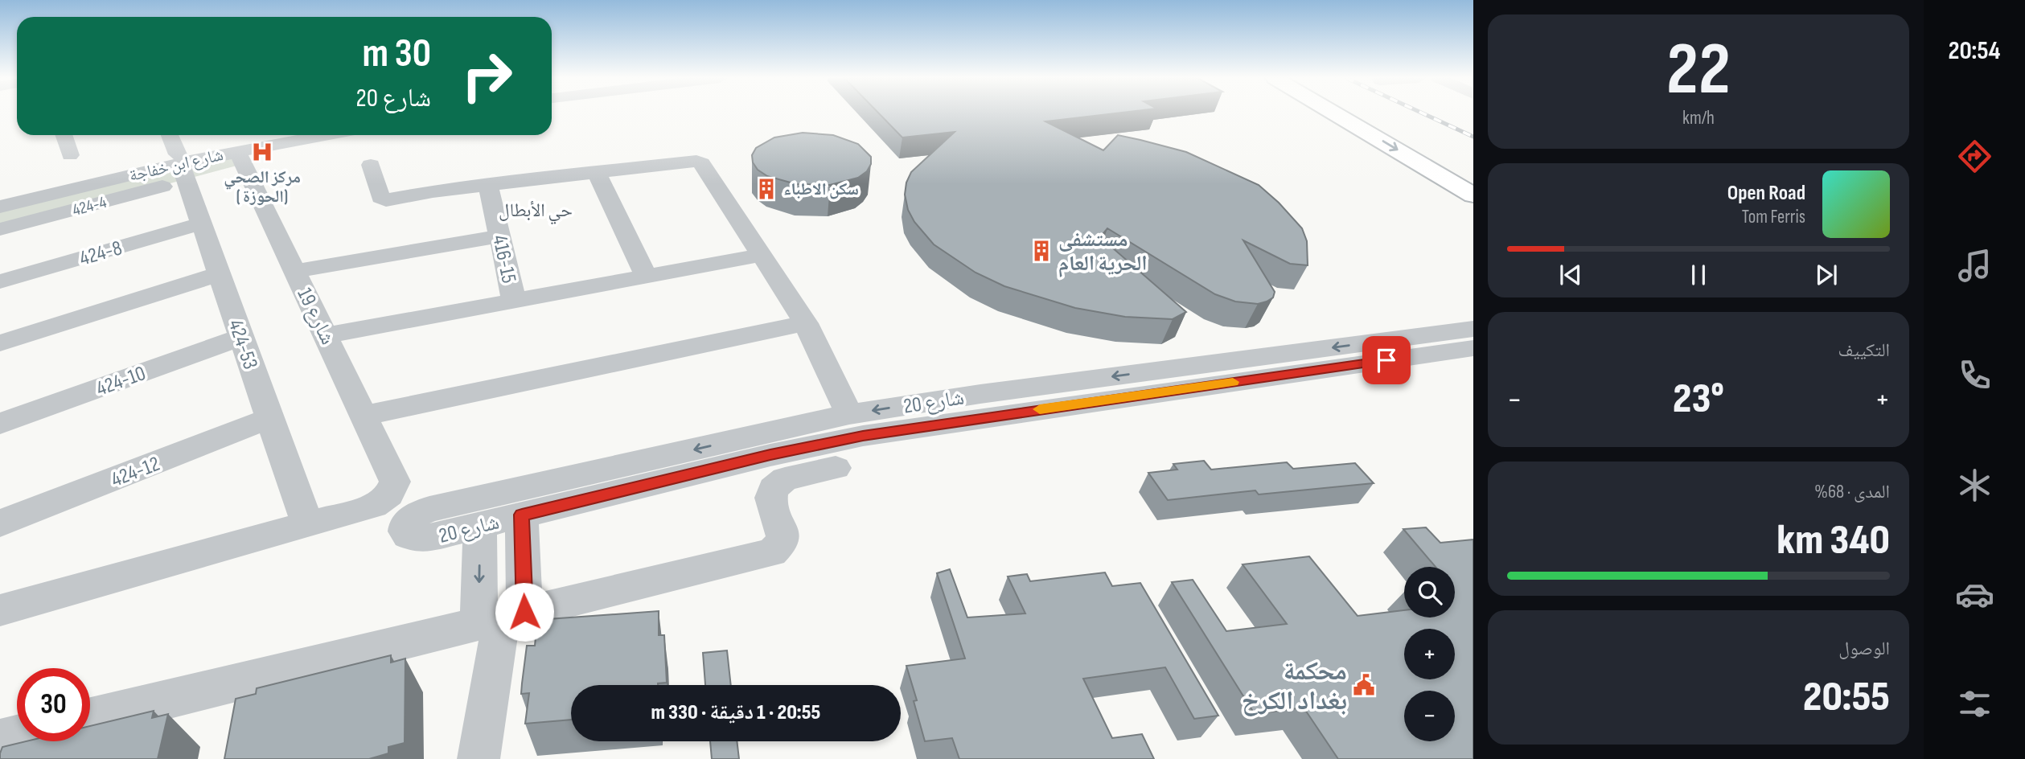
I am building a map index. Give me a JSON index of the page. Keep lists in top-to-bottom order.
{
  "streets": {
    "street": [
      "شارع ابن خفاجة",
      "424-4",
      "424-8",
      "416-15",
      "شارع 19",
      "424-53",
      "424-10",
      "شارع 20",
      "424-12"
    ]
  },
  "crossings": [
    ["شارع ابن خفاجة", "424-4"],
    ["شارع ابن خفاجة", "شارع 19"],
    ["شارع ابن خفاجة", "424-53"],
    ["424-4", "شارع 19"],
    ["424-4", "424-53"],
    ["424-8", "424-53"],
    ["شارع 19", "شارع 20"],
    ["424-53", "424-10"],
    ["424-53", "424-12"]
  ],
  "districts": ["حي الأبطال"],
  "places": {
    "hospital": ["مركز الصحي ( الحوزة)"],
    "building": ["سكن الاطباء", "مستشفى الحرية العام"],
    "public building": ["محكمة بغداد الكرخ"]
  },
  "page": {
    "tabs": "20:54",
    "tile": [
      ["22", "km/h"],
      "التكييف",
      ["المدى · 68%", "340 km"],
      ["الوصول", "20:55"]
    ],
    "turn": ["30 m", "شارع 20"],
    "song": ["Open Road", "Tom Ferris"],
    "heat": ["−", "23°", "+"],
    "map_buttons": ["+", "−"],
    "limit": "30",
    "trip": "20:55 · 1 دقيقة · 330 m"
  }
}
